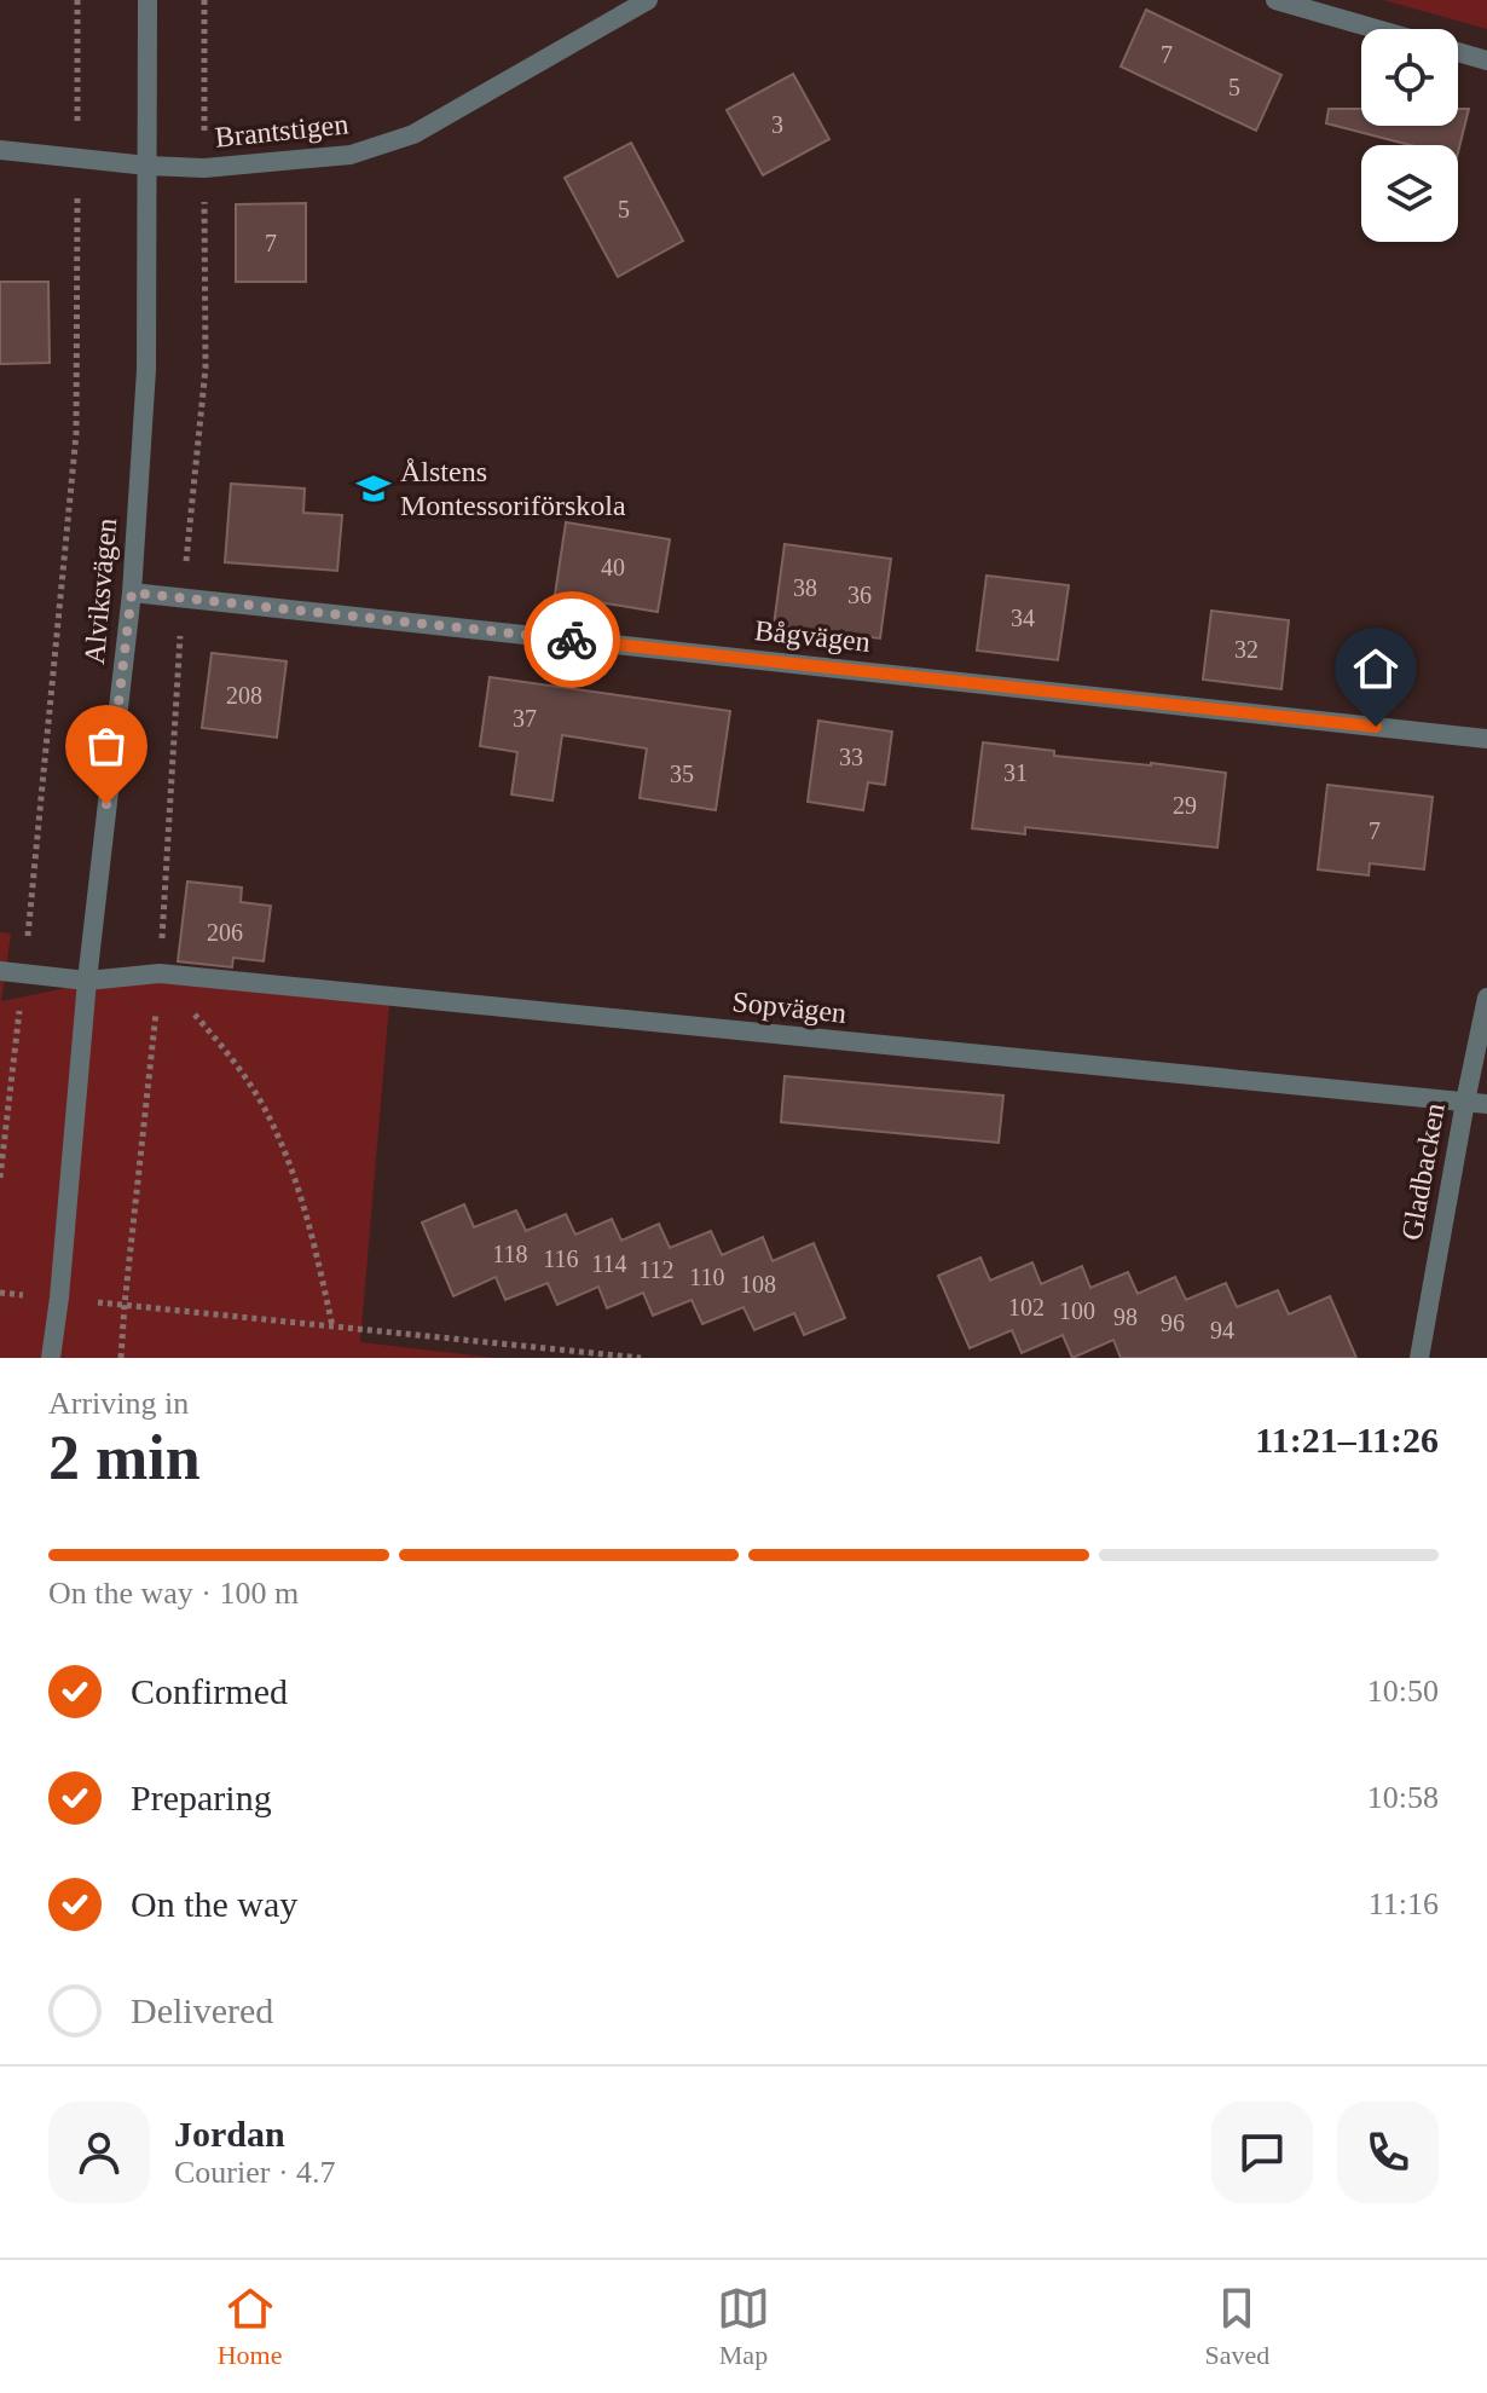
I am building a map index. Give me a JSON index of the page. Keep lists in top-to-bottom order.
{
  "streets": {
    "street": [
      "Brantstigen",
      "Alviksvägen",
      "Bågvägen",
      "Sopvägen",
      "Gladbacken"
    ]
  },
  "crossings": [
    ["Brantstigen", "Alviksvägen"],
    ["Alviksvägen", "Bågvägen"],
    ["Alviksvägen", "Sopvägen"],
    ["Sopvägen", "Gladbacken"]
  ],
  "places": {
    "school or university": ["Ålstens Montessoriförskola"]
  },
  "house_numbers": [
    "7",
    "5",
    "3",
    "5",
    "7",
    "40",
    "38",
    "36",
    "34",
    "32",
    "208",
    "37",
    "33",
    "31",
    "35",
    "29",
    "7",
    "206",
    "118",
    "116",
    "114",
    "112",
    "110",
    "108",
    "102",
    "100",
    "98",
    "96",
    "94"
  ],
  "page": {
    "heading": ["2 min", "Arriving in", "11:21–11:26"],
    "panel": ["Jordan", "Courier · 4.7"],
    "bar": "On the way · 100 m",
    "list": [
      ["Confirmed", "10:50"],
      ["Preparing", "10:58"],
      ["On the way", "11:16"],
      "Delivered"
    ],
    "tabs": ["Home", "Map", "Saved"]
  }
}
